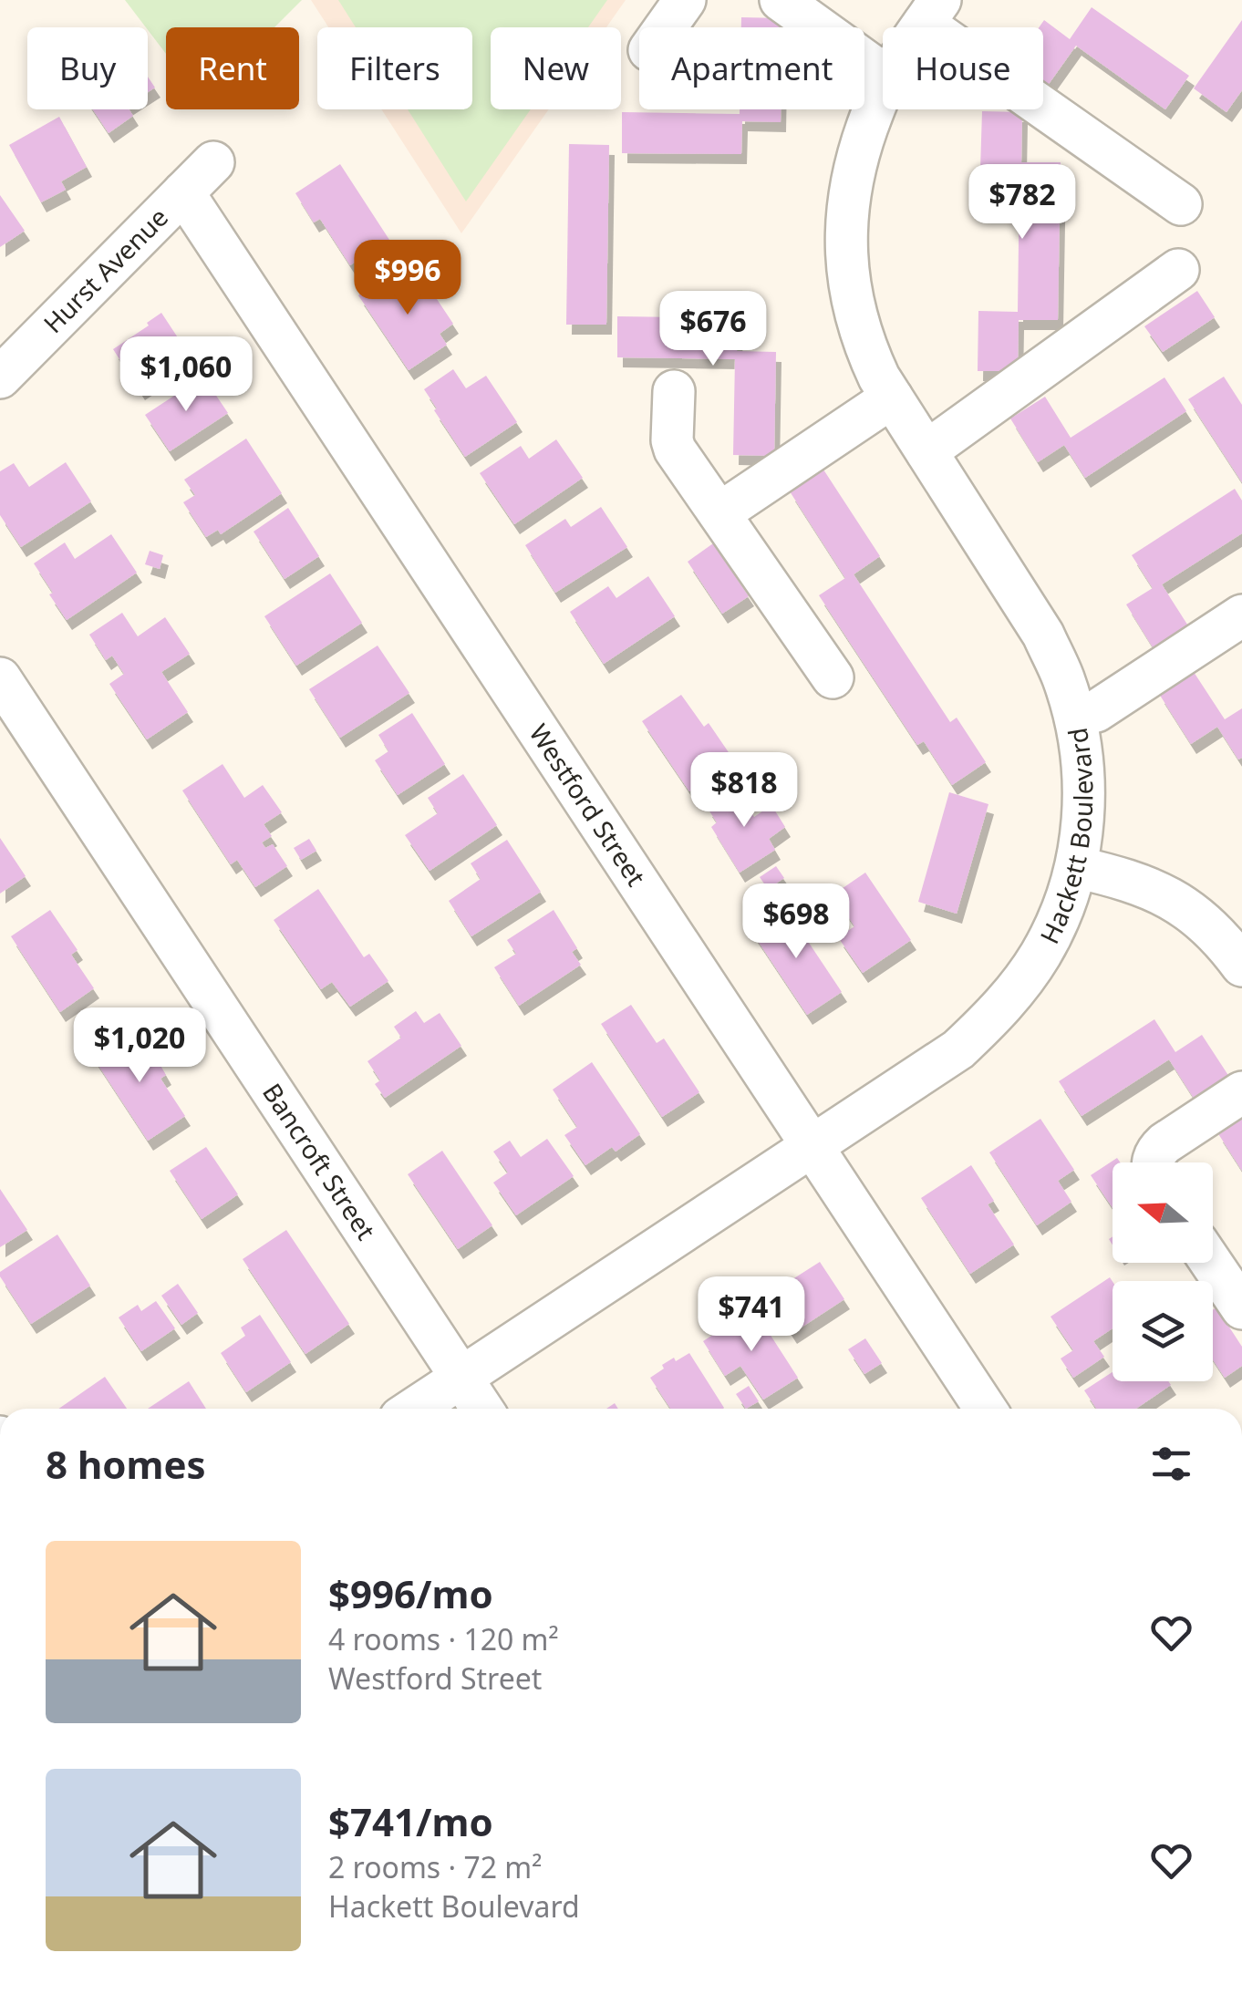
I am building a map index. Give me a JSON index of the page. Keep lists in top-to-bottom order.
{
  "streets": {
    "street": [
      "Hurst Avenue",
      "Westford Street",
      "Hackett Boulevard",
      "Bancroft Street"
    ]
  },
  "crossings": [
    ["Hurst Avenue", "Westford Street"],
    ["Westford Street", "Hackett Boulevard"],
    ["Hackett Boulevard", "Bancroft Street"]
  ],
  "north": "left",
  "page": {
    "chip": [
      "Buy",
      "Rent",
      "Filters",
      "New",
      "Apartment",
      "House"
    ],
    "price": [
      "$782",
      "$996",
      "$676",
      "$1,060",
      "$818",
      "$698",
      "$1,020",
      "$741"
    ],
    "heading": "8 homes",
    "list": [
      {
        "name": "$996/mo",
        "note": "4 rooms · 120 m² · Westford Street"
      },
      {
        "name": "$741/mo",
        "note": "2 rooms · 72 m² · Hackett Boulevard"
      }
    ]
  }
}
